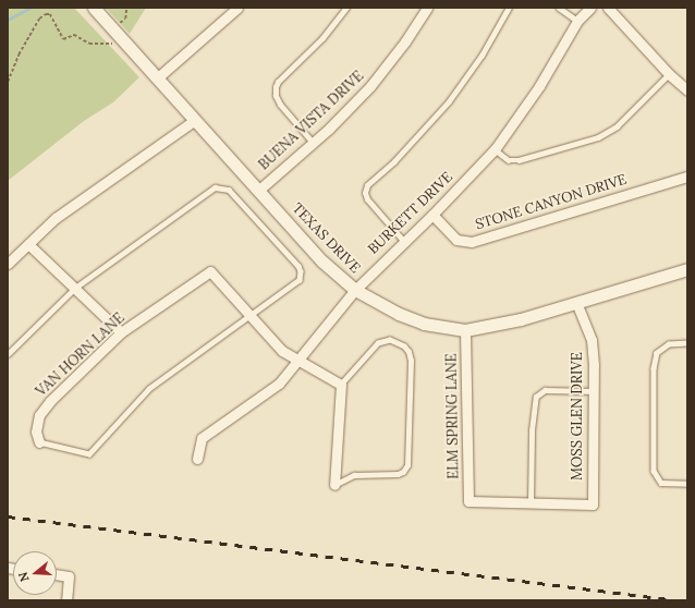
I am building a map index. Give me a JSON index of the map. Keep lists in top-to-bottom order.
{
  "streets": {
    "street": [
      "BUENA VISTA DRIVE",
      "STONE CANYON DRIVE",
      "BURKETT DRIVE",
      "TEXAS DRIVE",
      "VAN HORN LANE",
      "ELM SPRING LANE",
      "MOSS GLEN DRIVE"
    ]
  },
  "crossings": [
    ["BUENA VISTA DRIVE", "TEXAS DRIVE"],
    ["STONE CANYON DRIVE", "BURKETT DRIVE"],
    ["BURKETT DRIVE", "TEXAS DRIVE"],
    ["TEXAS DRIVE", "ELM SPRING LANE"],
    ["TEXAS DRIVE", "MOSS GLEN DRIVE"],
    ["ELM SPRING LANE", "MOSS GLEN DRIVE"]
  ],
  "north": "left"
}
